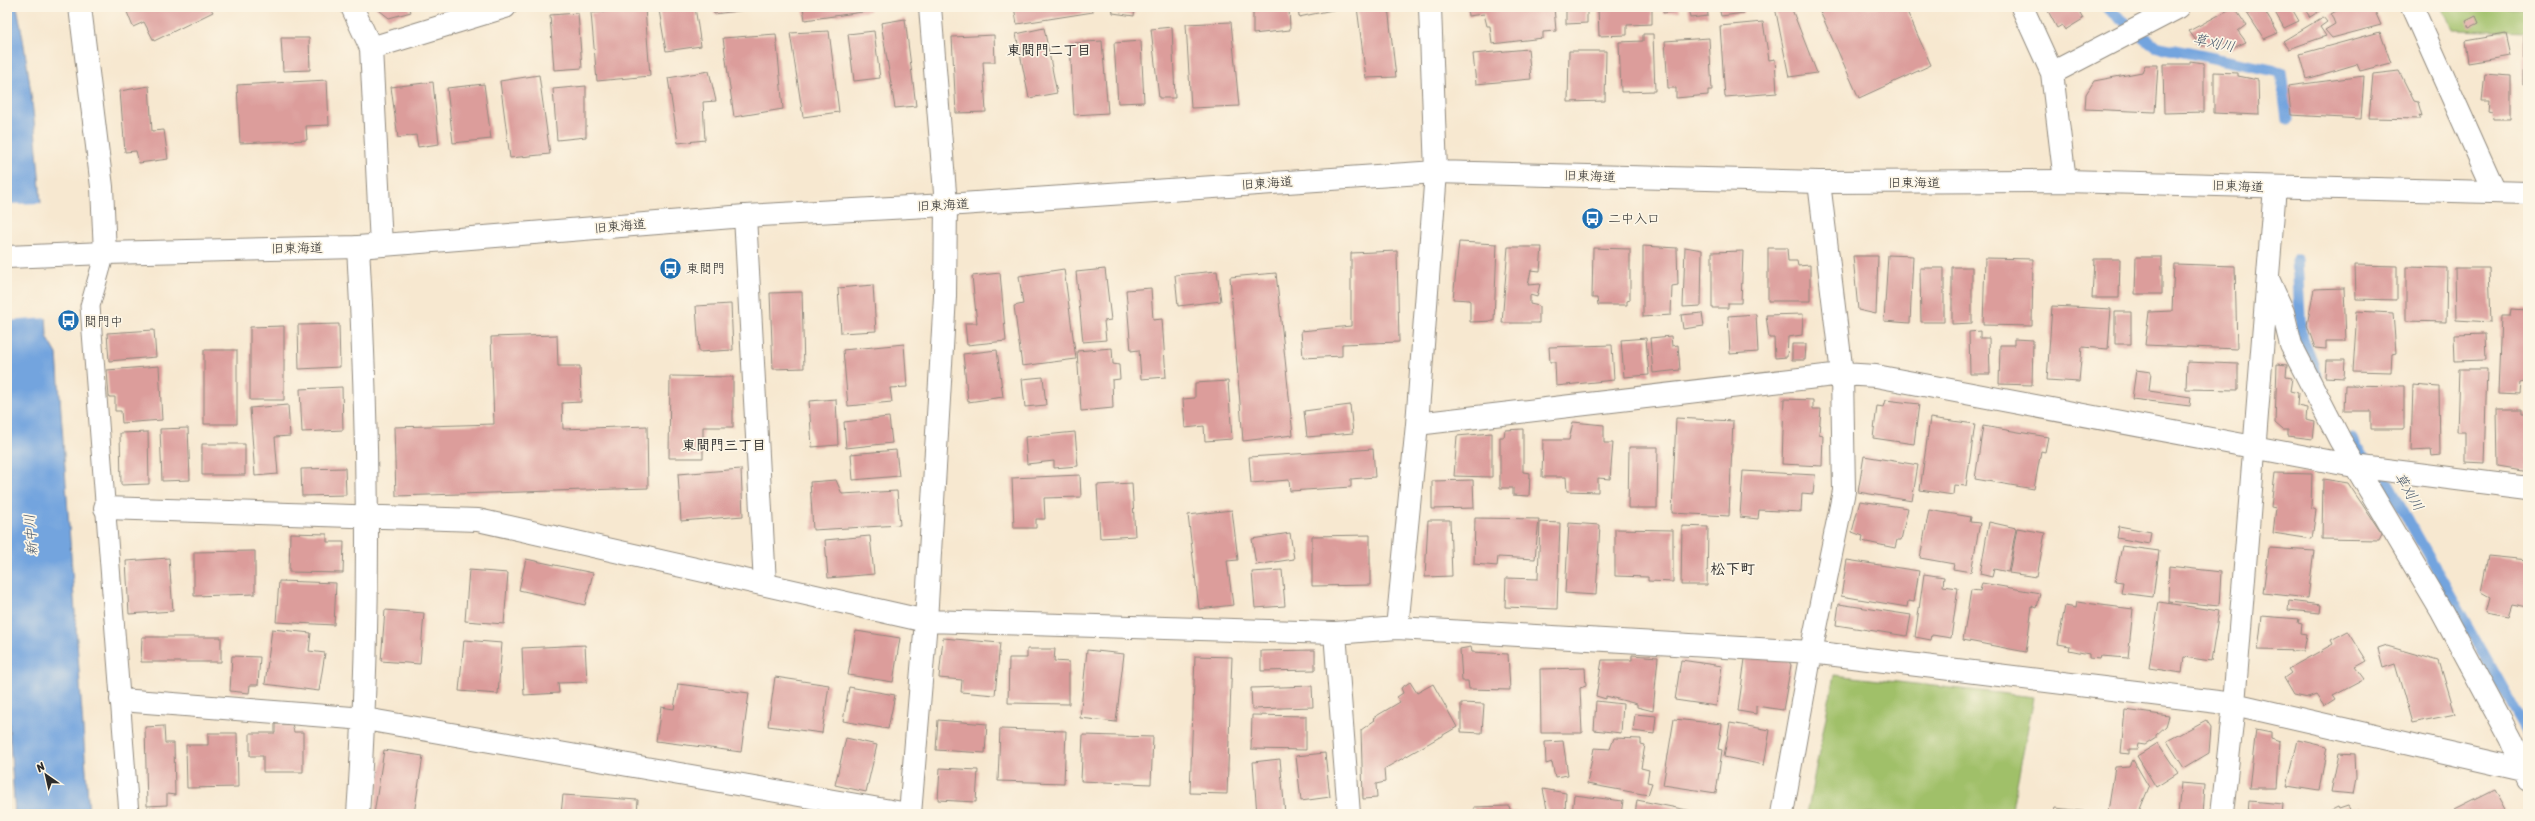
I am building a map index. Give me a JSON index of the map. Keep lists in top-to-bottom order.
{
  "streets": {
    "street": ["旧東海道"]
  },
  "districts": ["東間門二丁目", "東間門三丁目", "松下町"],
  "water": ["草刈川", "新中川"],
  "places": {
    "bus stop": ["二中入口", "東間門", "間門中"]
  },
  "north": "top left"
}
